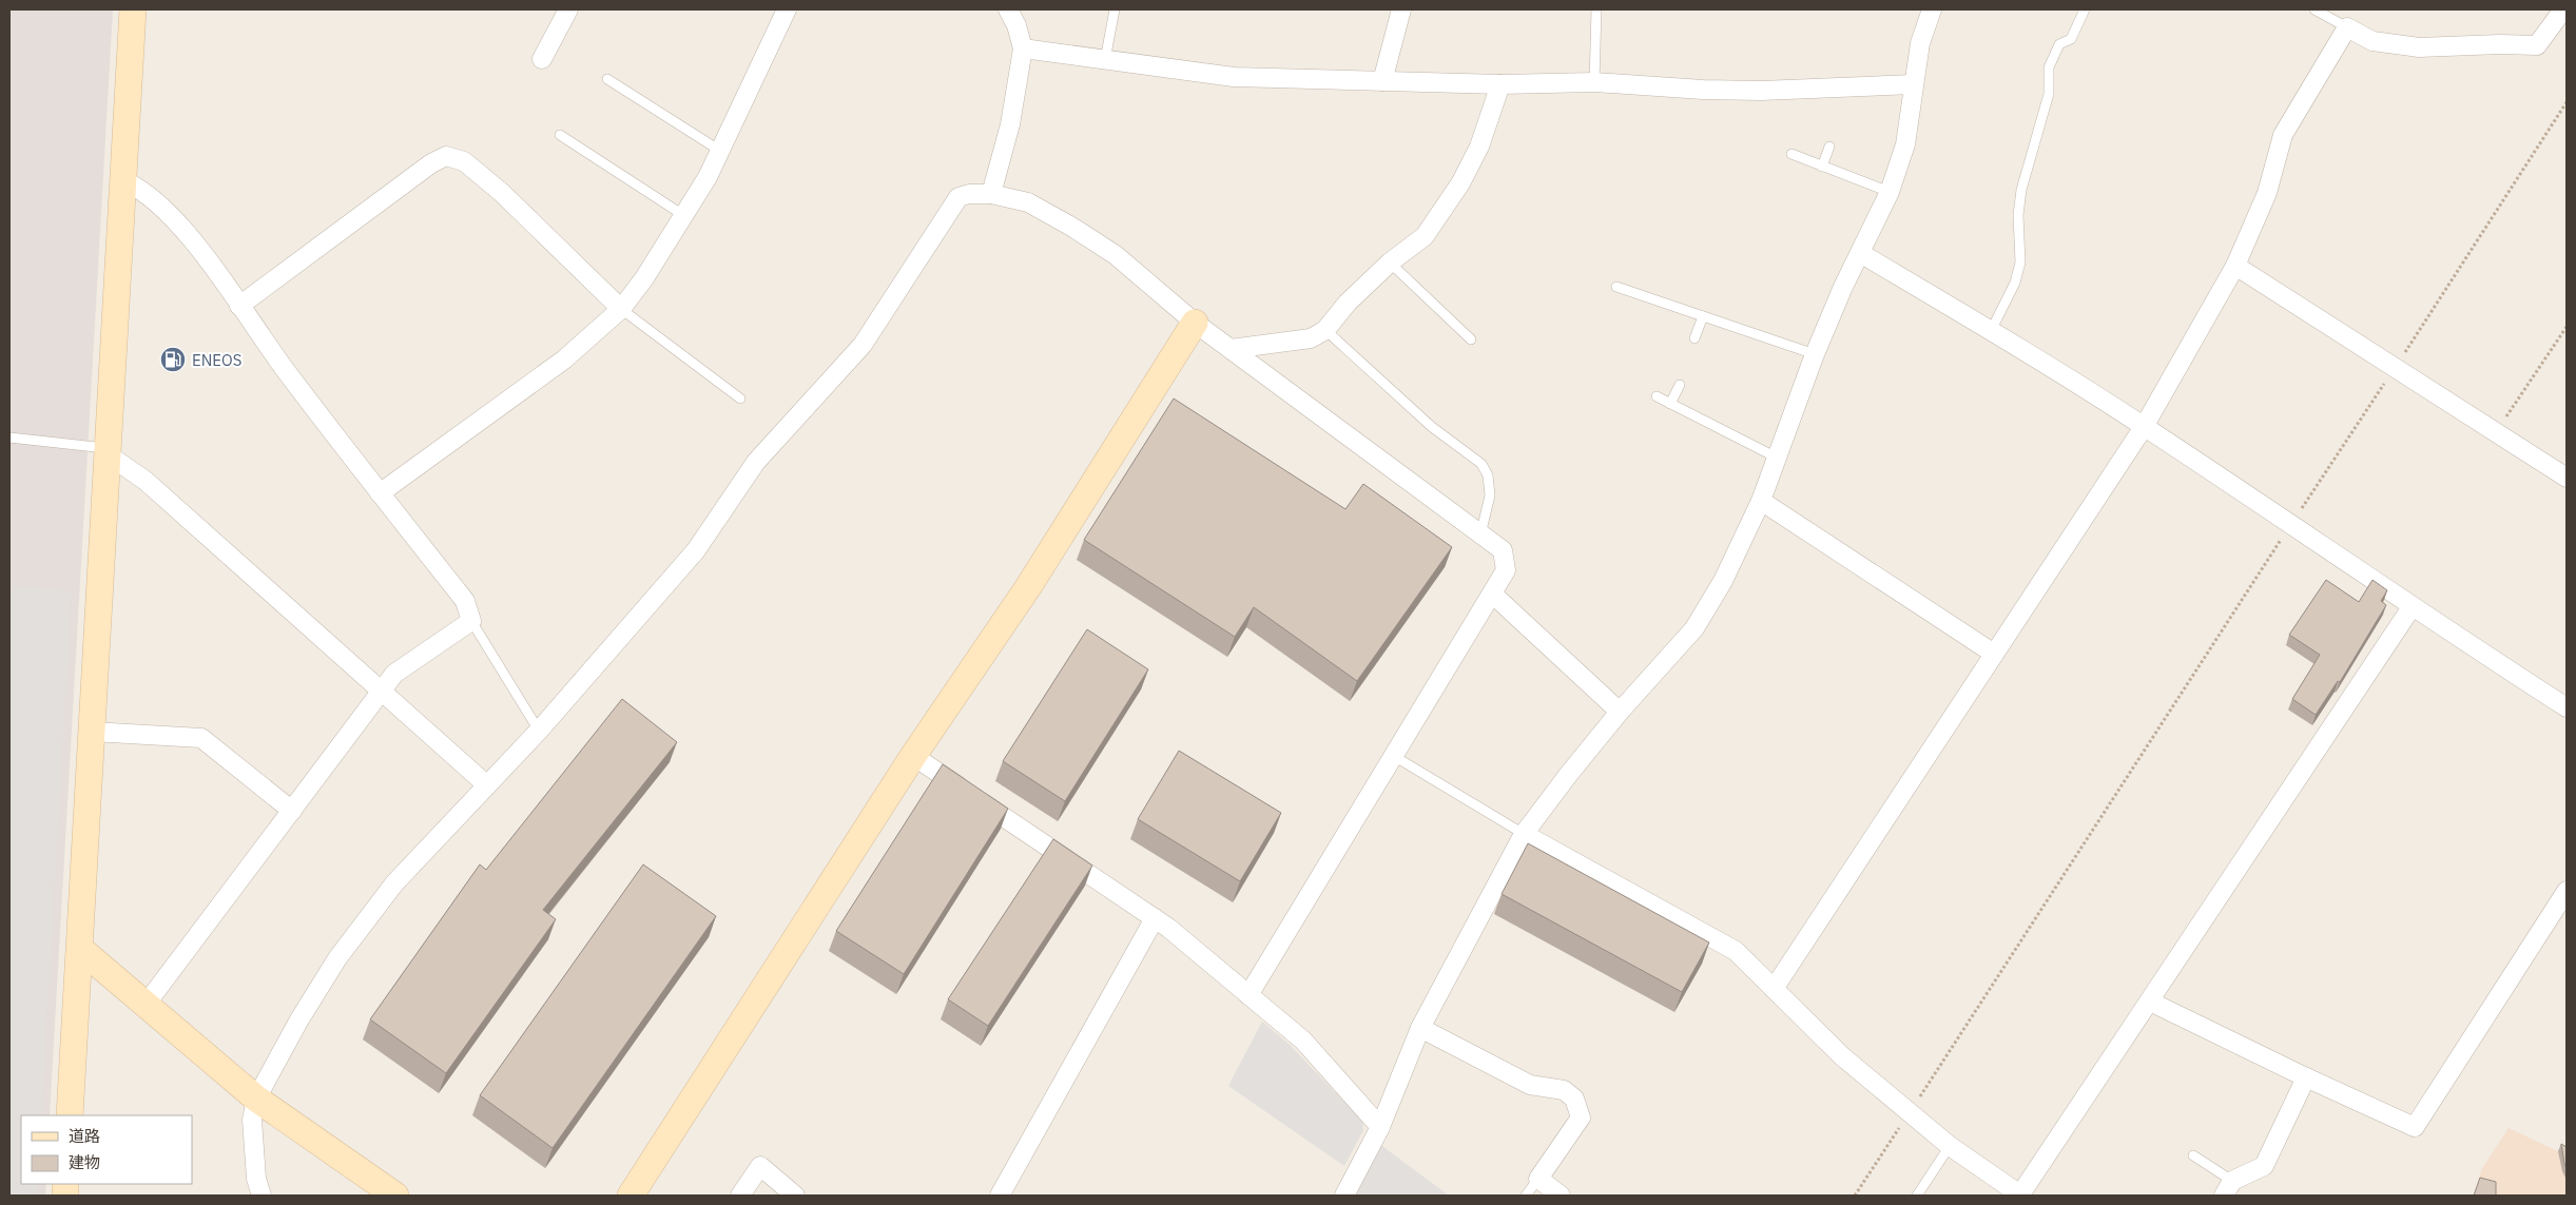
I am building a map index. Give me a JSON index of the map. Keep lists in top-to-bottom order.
{
  "places": {
    "fuel station": ["ENEOS"]
  },
  "legend": ["道路", "建物"]
}
